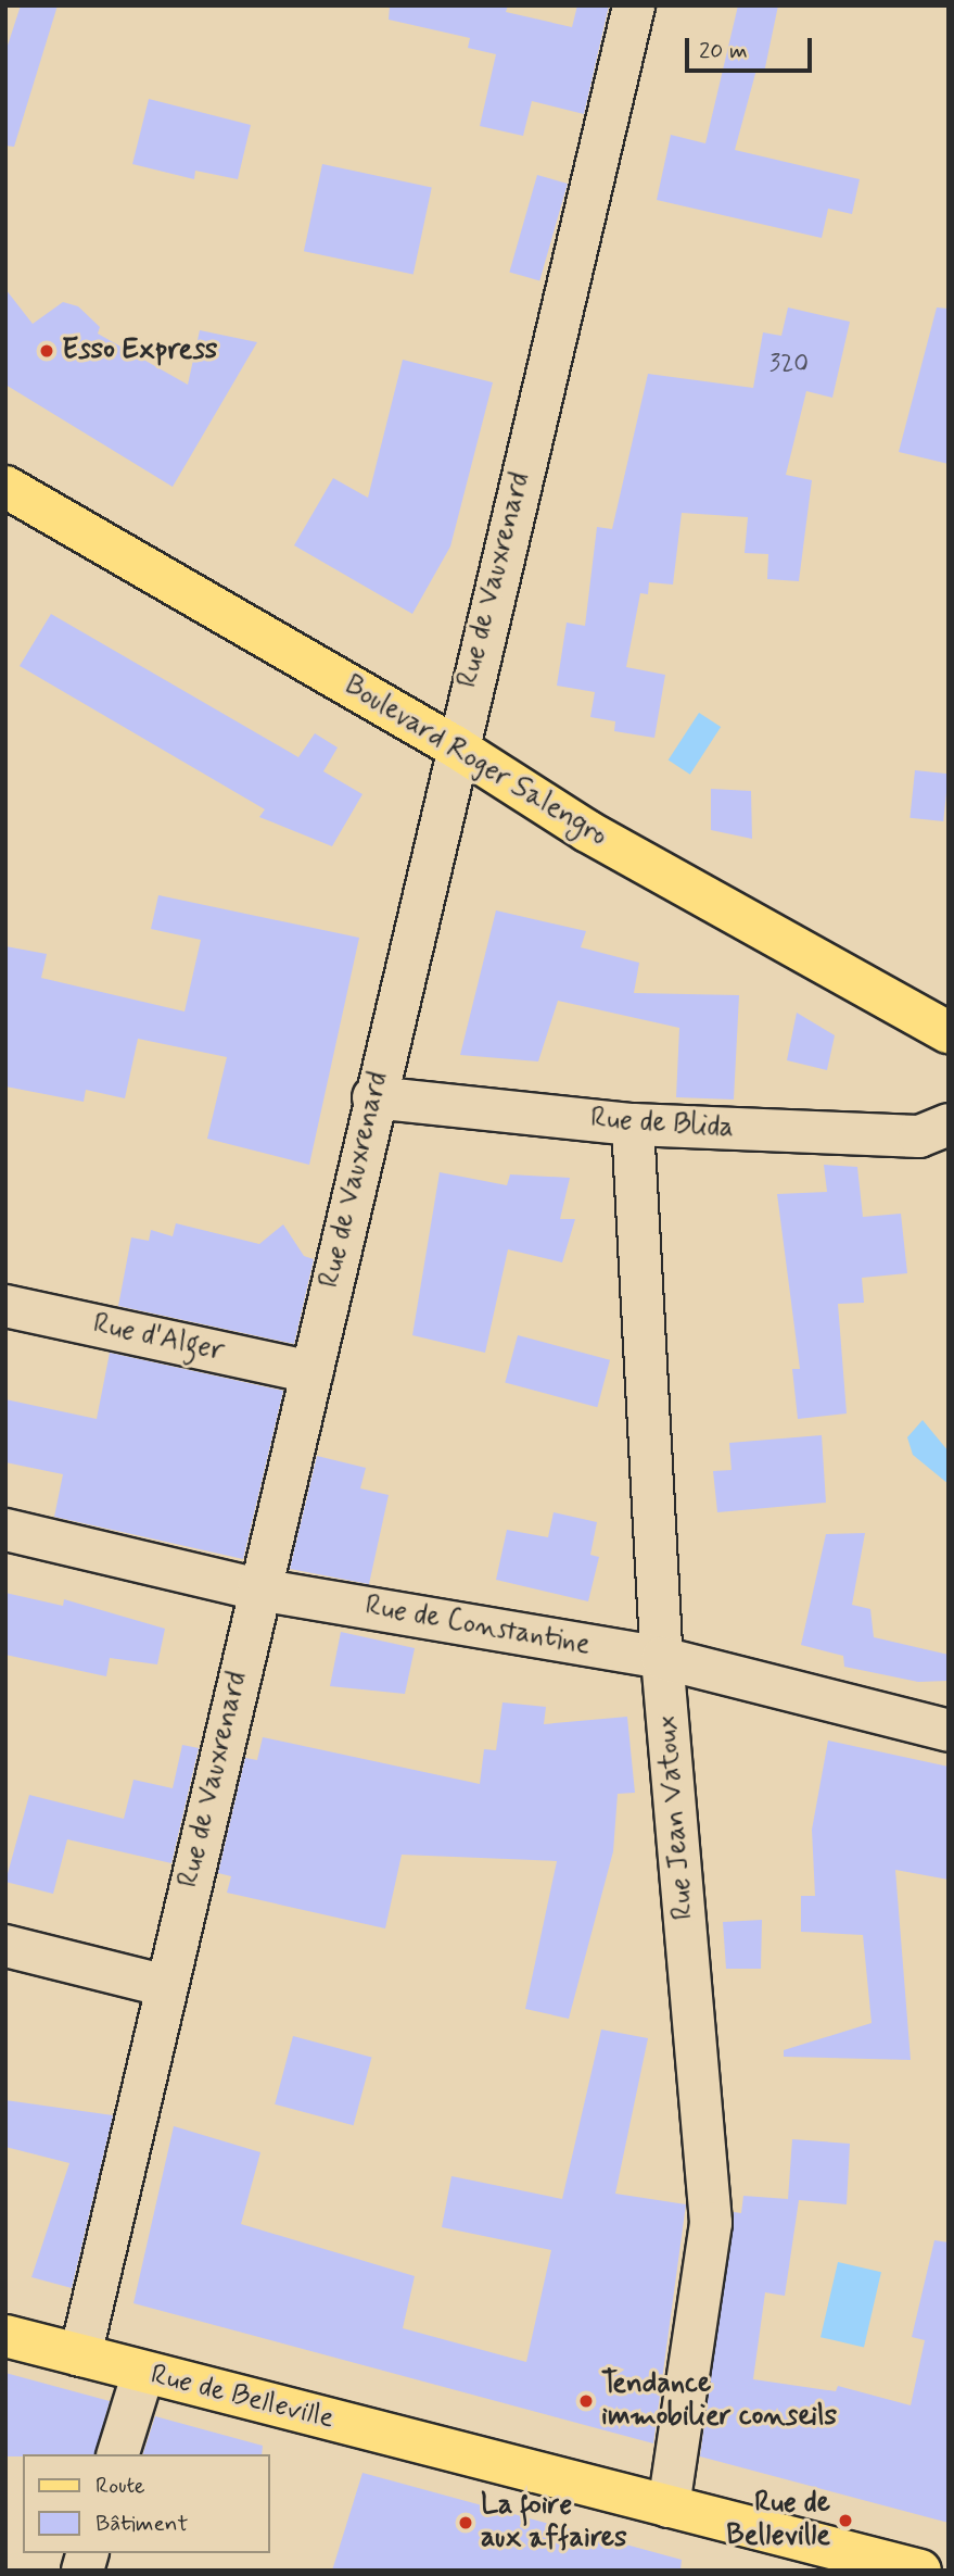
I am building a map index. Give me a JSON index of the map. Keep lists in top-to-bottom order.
{
  "streets": {
    "main road": ["Boulevard Roger Salengro", "Rue de Belleville"],
    "street": [
      "Rue de Vauxrenard",
      "Rue de Blida",
      "Rue d'Alger",
      "Rue de Constantine",
      "Rue Jean Vatoux"
    ]
  },
  "crossings": [
    ["Rue de Vauxrenard", "Boulevard Roger Salengro"],
    ["Rue de Vauxrenard", "Rue de Blida"],
    ["Rue de Vauxrenard", "Rue d'Alger"],
    ["Rue de Vauxrenard", "Rue de Constantine"],
    ["Rue de Vauxrenard", "Rue de Belleville"],
    ["Rue de Blida", "Rue Jean Vatoux"],
    ["Rue de Constantine", "Rue Jean Vatoux"],
    ["Rue Jean Vatoux", "Rue de Belleville"]
  ],
  "places": [
    "Esso Express",
    "Tendance immobilier conseils",
    "Rue de Belleville",
    "La foire aux affaires"
  ],
  "house_numbers": ["320"],
  "legend": ["Route", "Bâtiment"],
  "scale_bar": "20 m"
}
